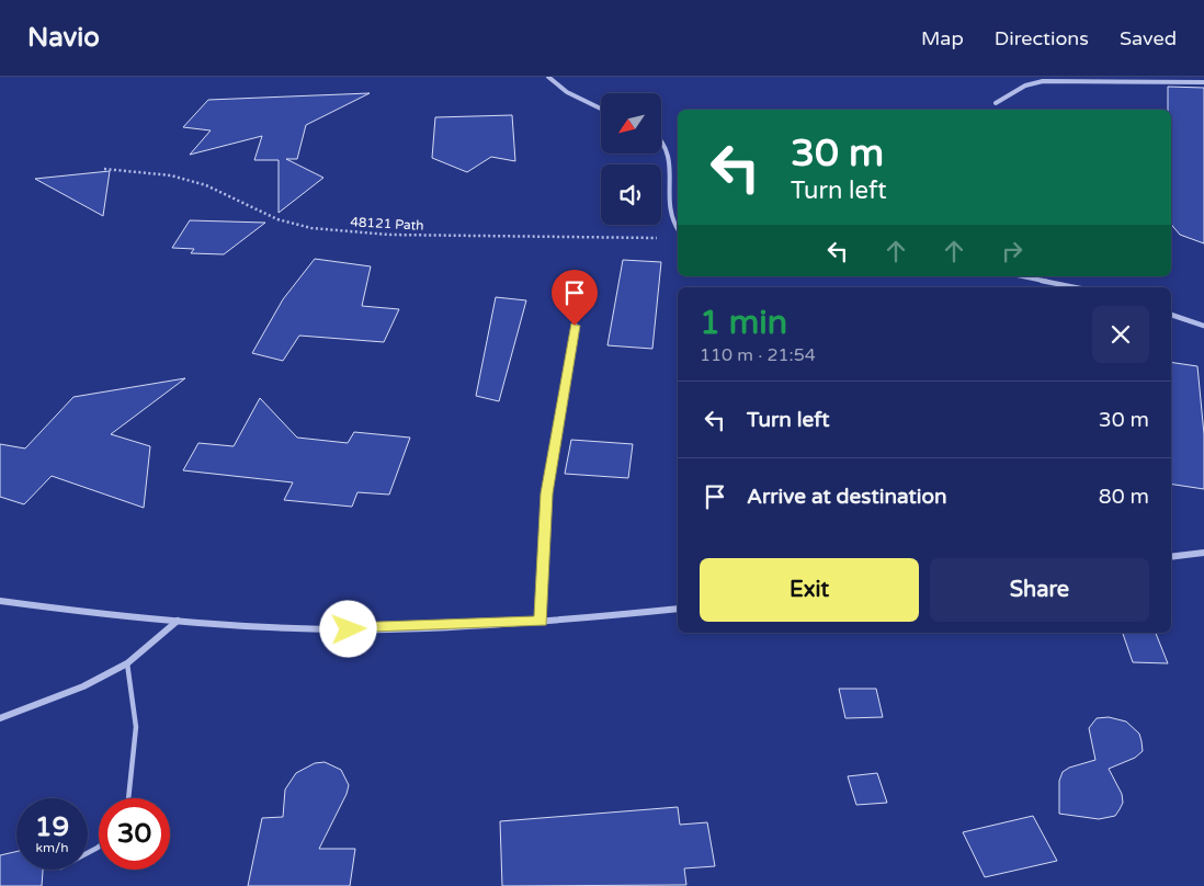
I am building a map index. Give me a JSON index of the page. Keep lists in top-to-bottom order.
{
  "streets": {
    "path": ["48121 Path"]
  },
  "north": "bottom left",
  "page": {
    "header": "Navio",
    "nav": ["Map", "Directions", "Saved"],
    "turn": ["30 m", "Turn left"],
    "heading": ["1 min", "110 m · 21:54"],
    "list": [
      {
        "name": "Turn left",
        "value": "30 m"
      },
      {
        "name": "Arrive at destination",
        "value": "80 m"
      }
    ],
    "buttons": ["Exit", "Share"],
    "speed": "19 km/h",
    "limit": "30"
  }
}
